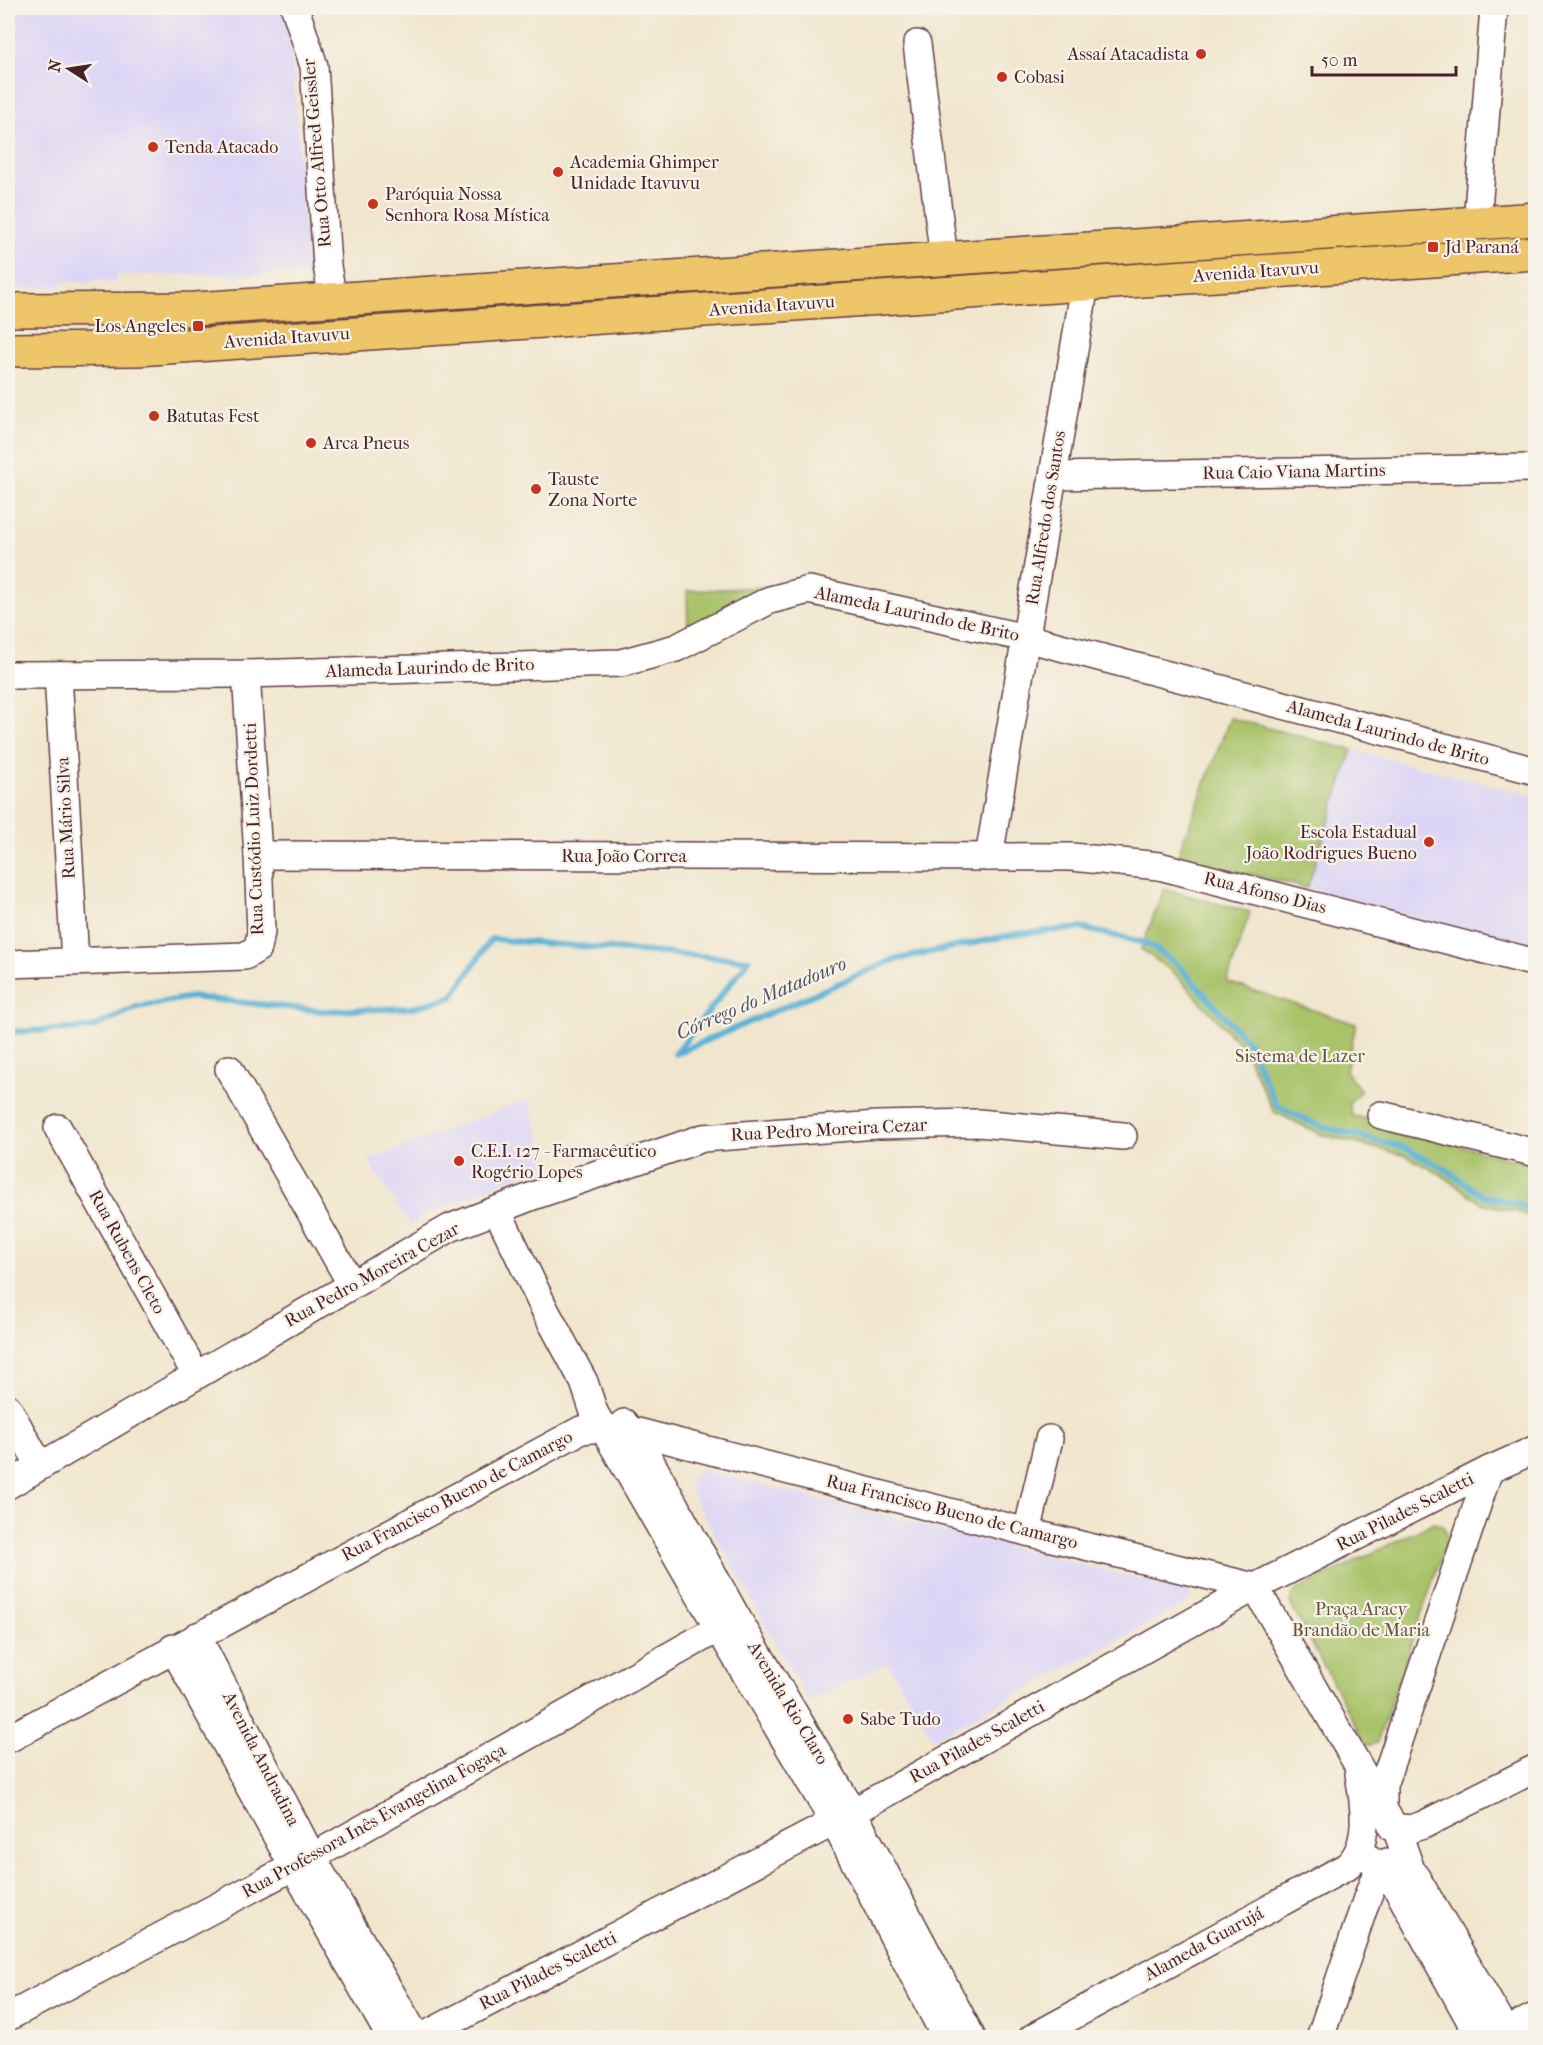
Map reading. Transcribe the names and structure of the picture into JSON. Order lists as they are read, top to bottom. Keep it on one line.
{"streets":{"main road":["Avenida Itavuvu"],"street":["Rua Otto Alfred Geissler","Rua Caio Viana Martins","Rua Alfredo dos Santos","Alameda Laurindo de Brito","Rua Mário Silva","Rua Custódio Luiz Dordetti","Rua João Correa","Rua Afonso Dias","Rua Pedro Moreira Cezar","Rua Rubens Cleto","Rua Francisco Bueno de Camargo","Rua Pilades Scaletti","Avenida Rio Claro","Avenida Andradina","Rua Professora Inês Evangelina Fogaça","Alameda Guarujá"]},"crossings":[["Rua Otto Alfred Geissler","Avenida Itavuvu"],["Avenida Itavuvu","Rua Alfredo dos Santos"],["Rua Caio Viana Martins","Rua Alfredo dos Santos"],["Rua Alfredo dos Santos","Alameda Laurindo de Brito"],["Rua Alfredo dos Santos","Rua João Correa"],["Rua Alfredo dos Santos","Rua Afonso Dias"],["Alameda Laurindo de Brito","Rua Mário Silva"],["Alameda Laurindo de Brito","Rua Custódio Luiz Dordetti"],["Rua Mário Silva","Rua Custódio Luiz Dordetti"],["Rua Custódio Luiz Dordetti","Rua João Correa"],["Rua João Correa","Rua Afonso Dias"],["Rua Pedro Moreira Cezar","Rua Rubens Cleto"],["Rua Pedro Moreira Cezar","Avenida Rio Claro"],["Rua Francisco Bueno de Camargo","Rua Pilades Scaletti"],["Rua Francisco Bueno de Camargo","Avenida Rio Claro"],["Rua Francisco Bueno de Camargo","Avenida Andradina"],["Rua Pilades Scaletti","Avenida Rio Claro"],["Rua Pilades Scaletti","Avenida Andradina"],["Avenida Rio Claro","Rua Professora Inês Evangelina Fogaça"],["Avenida Andradina","Rua Professora Inês Evangelina Fogaça"]],"water":["Córrego do Matadouro"],"parks":["Sistema de Lazer","Praça Aracy Brandão de Maria"],"places":{"other":["Assaí Atacadista","Cobasi","Tenda Atacado","Academia Ghimper Unidade Itavuvu","Paróquia Nossa Senhora Rosa Mística","Batutas Fest","Arca Pneus","Tauste Zona Norte","Escola Estadual João Rodrigues Bueno","C.E.I. 127 - Farmacêutico Rogério Lopes","Sabe Tudo"],"transit":["Jd Paraná","Los Angeles"]},"scale_bar":"50 m","north":"left"}
